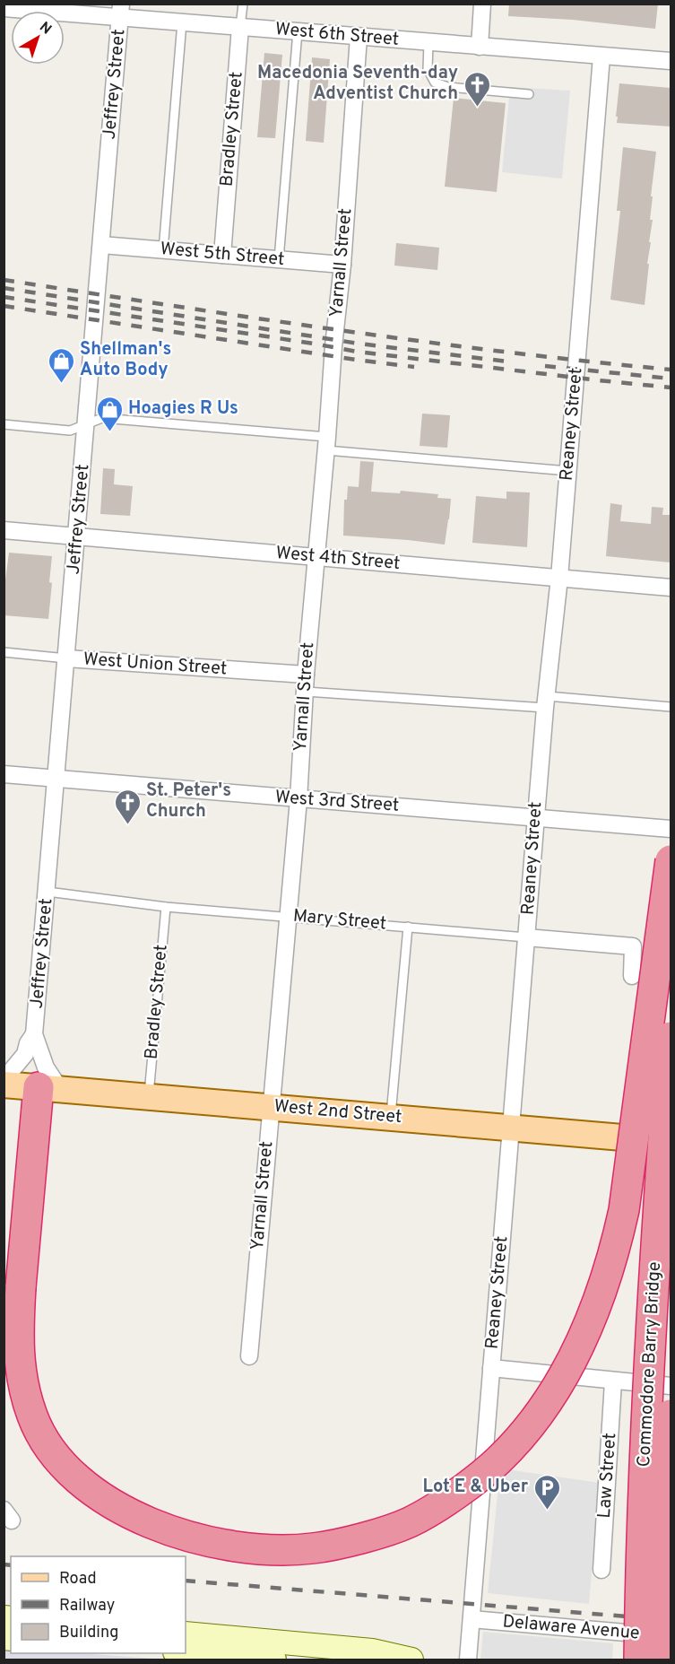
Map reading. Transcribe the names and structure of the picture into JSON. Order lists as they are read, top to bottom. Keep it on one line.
{"streets":{"highway":["Commodore Barry Bridge"],"main road":["West 2nd Street"],"street":["West 6th Street","Jeffrey Street","Bradley Street","West 5th Street","Yarnall Street","Reaney Street","West 4th Street","West Union Street","West 3rd Street","Mary Street","Law Street","Delaware Avenue"]},"crossings":[["West 6th Street","Jeffrey Street"],["West 6th Street","Bradley Street"],["West 6th Street","Yarnall Street"],["West 6th Street","Reaney Street"],["Jeffrey Street","West 5th Street"],["Jeffrey Street","West 4th Street"],["Jeffrey Street","West Union Street"],["Jeffrey Street","West 3rd Street"],["Jeffrey Street","Mary Street"],["Bradley Street","West 5th Street"],["Bradley Street","Mary Street"],["Bradley Street","West 2nd Street"],["West 5th Street","Yarnall Street"],["Yarnall Street","West 4th Street"],["Yarnall Street","West Union Street"],["Yarnall Street","West 3rd Street"],["Yarnall Street","Mary Street"],["Yarnall Street","West 2nd Street"],["Reaney Street","West 4th Street"],["Reaney Street","West 3rd Street"],["Reaney Street","Mary Street"],["Reaney Street","West 2nd Street"],["Reaney Street","Delaware Avenue"]],"places":{"church":["Macedonia Seventh-day Adventist Church","St. Peter's Church"],"shop":["Shellman's Auto Body","Hoagies R Us"],"parking":["Lot E & Uber"]},"legend":["Road","Railway","Building"],"north":"top right"}
